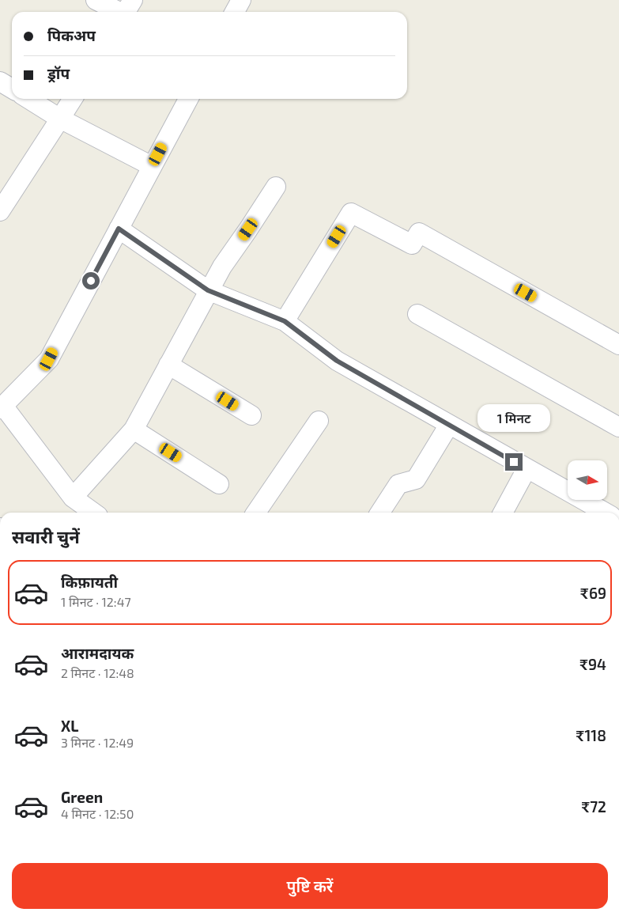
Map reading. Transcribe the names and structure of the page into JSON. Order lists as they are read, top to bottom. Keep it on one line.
{"north":"right","page":{"banner":["पिकअप","ड्रॉप"],"bubble":"1 मिनट","heading":"सवारी चुनें","list":[{"name":"किफ़ायती","note":"1 मिनट · 12:47","value":"₹69"},{"name":"आरामदायक","note":"2 मिनट · 12:48","value":"₹94"},{"name":"XL","note":"3 मिनट · 12:49","value":"₹118"},{"name":"Green","note":"4 मिनट · 12:50","value":"₹72"}],"buttons":"पुष्टि करें"}}
